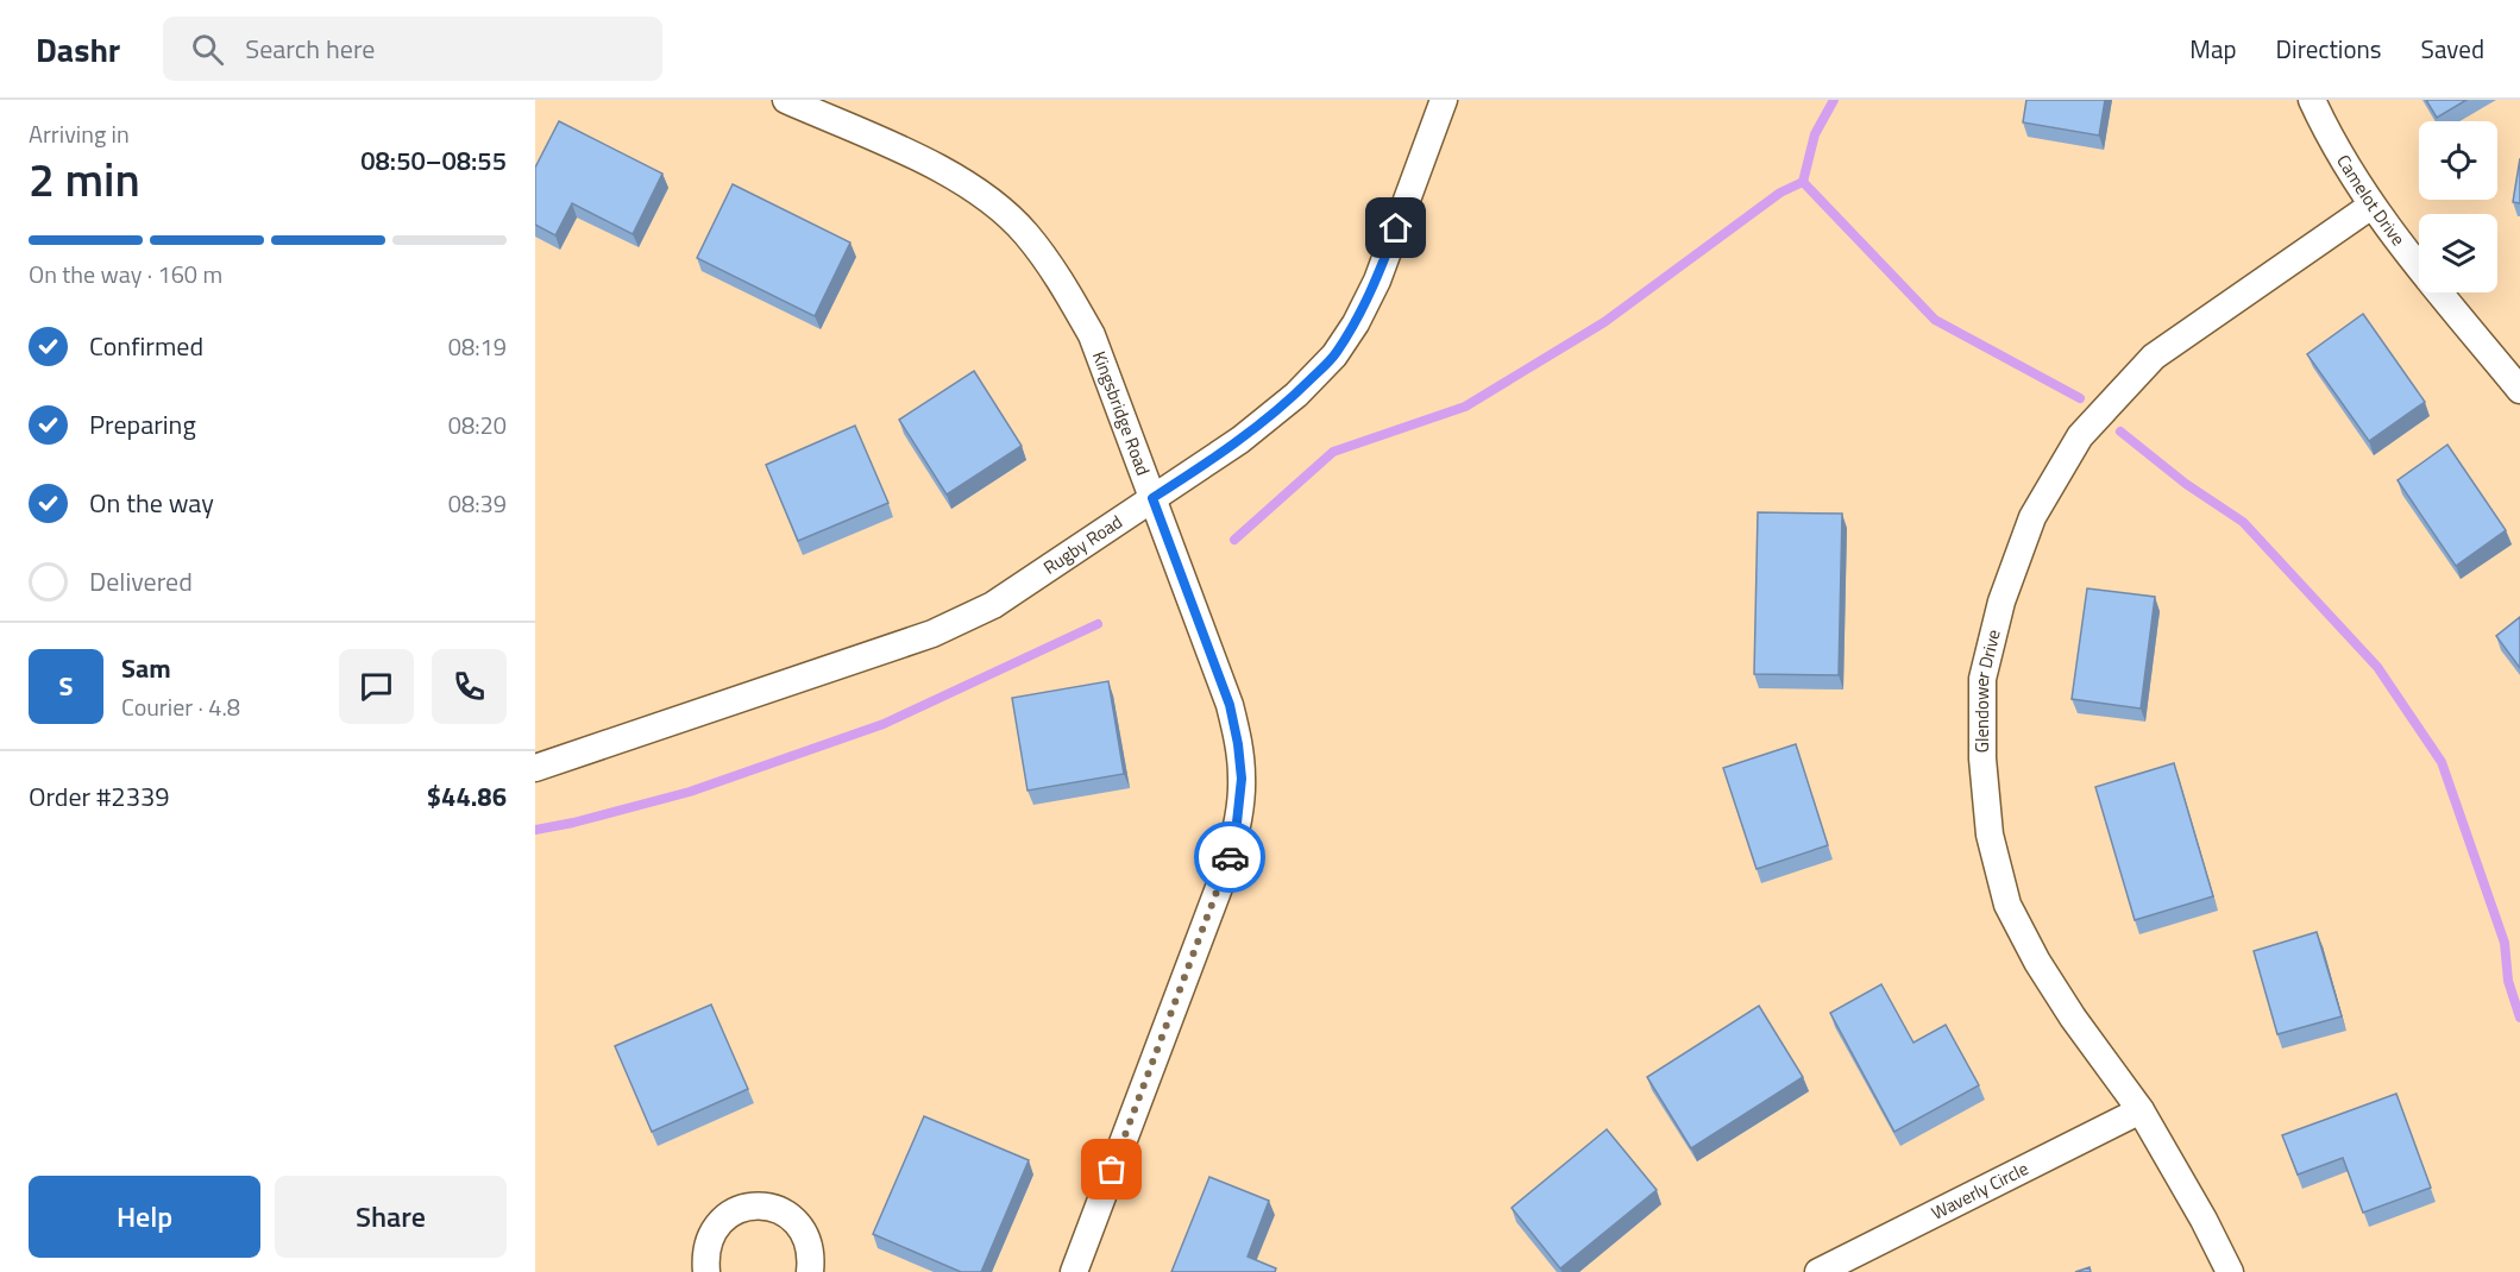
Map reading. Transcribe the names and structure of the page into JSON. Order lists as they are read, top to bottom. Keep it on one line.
{"streets":{"street":["Camelot Drive","Kingsbridge Road","Rugby Road","Glendower Drive","Waverly Circle"]},"crossings":[["Camelot Drive","Glendower Drive"],["Kingsbridge Road","Rugby Road"],["Glendower Drive","Waverly Circle"]],"page":{"header":"Dashr","search":"Search here","nav":["Map","Directions","Saved"],"heading":["2 min","Arriving in","08:50–08:55"],"panel":["Sam","Courier · 4.8","Order #2339","$44.86"],"bar":"On the way · 160 m","list":[["Confirmed","08:19"],["Preparing","08:20"],["On the way","08:39"],"Delivered"],"round":"S","buttons":["Help","Share"]}}
